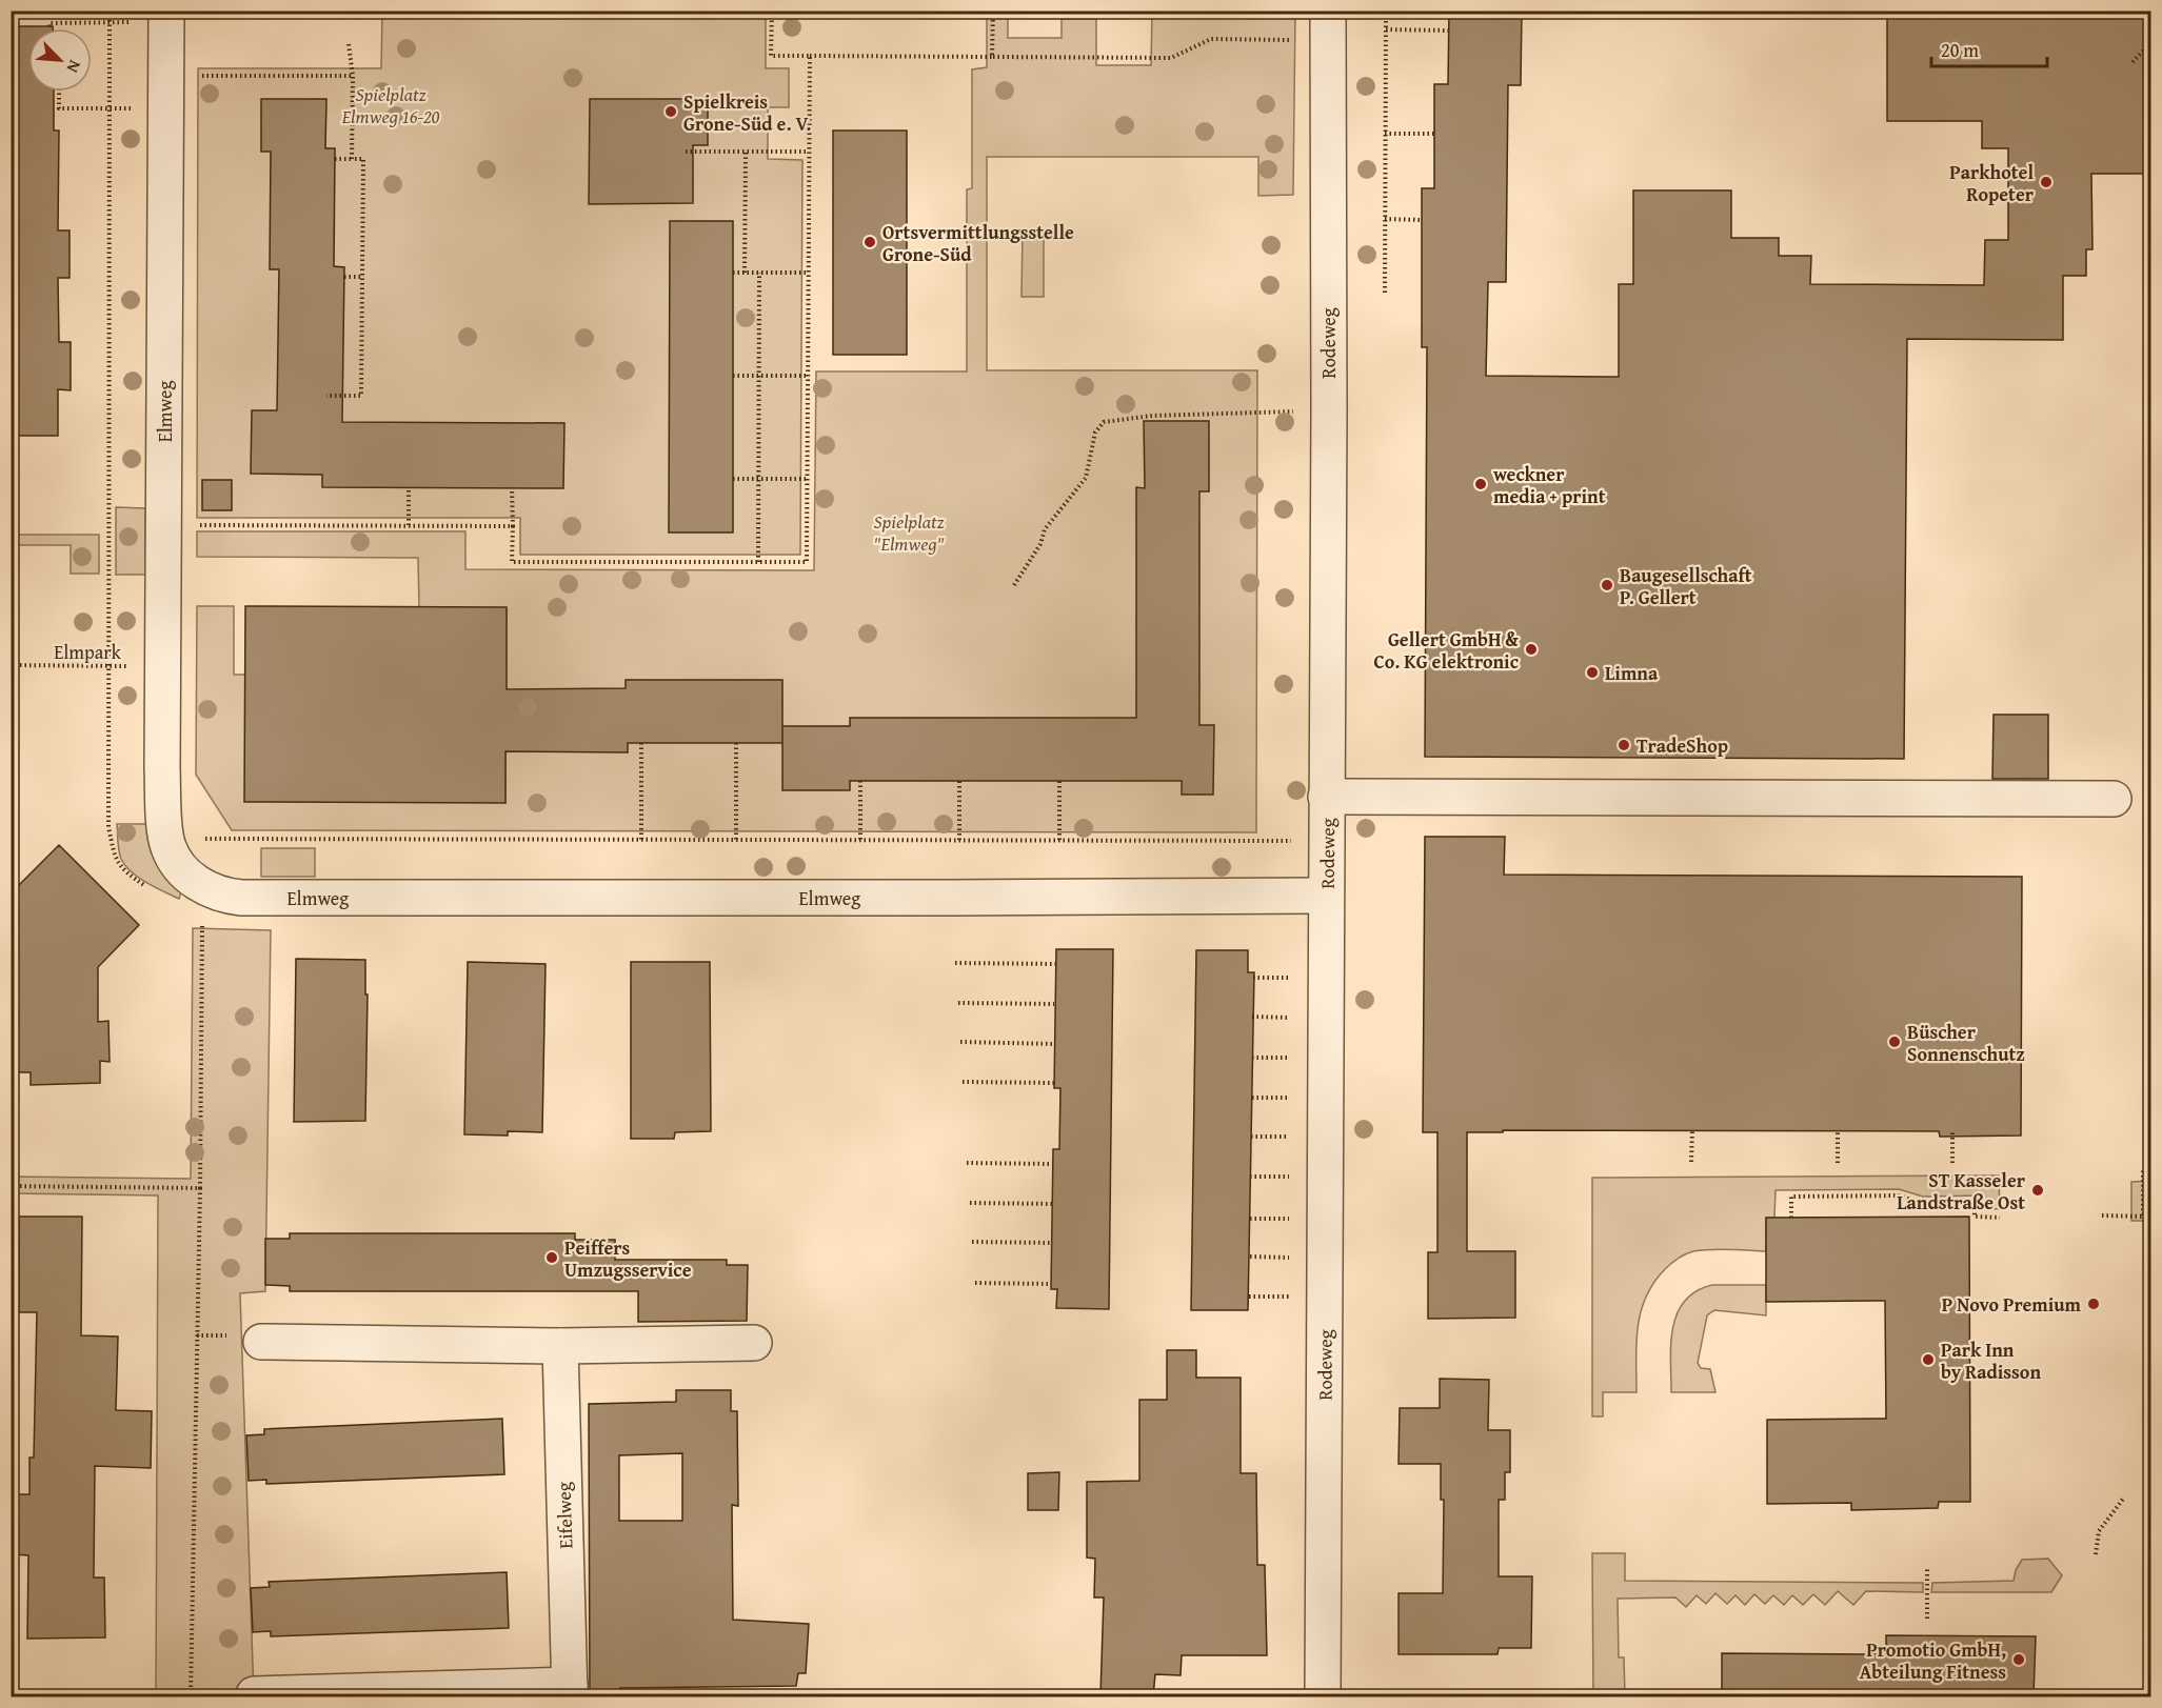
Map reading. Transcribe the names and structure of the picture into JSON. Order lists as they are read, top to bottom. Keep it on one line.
{"streets":{"street":["Rodeweg","Elmweg","Eifelweg"],"path":["Elmpark"]},"crossings":[["Rodeweg","Elmweg"],["Elmweg","Elmpark"]],"parks":["Spielplatz Elmweg 16-20","Spielplatz \"Elmweg\""],"places":["Spielkreis Grone-Süd e. V.","Parkhotel Ropeter","Ortsvermittlungsstelle Grone-Süd","weckner media + print","Baugesellschaft P. Gellert","Gellert GmbH & Co. KG elektronic","Limna","TradeShop","Büscher Sonnenschutz","ST Kasseler Landstraße Ost","Peiffers Umzugsservice","P Novo Premium","Park Inn by Radisson","Promotio GmbH, Abteilung Fitness"],"scale_bar":"20 m","north":"bottom right"}
